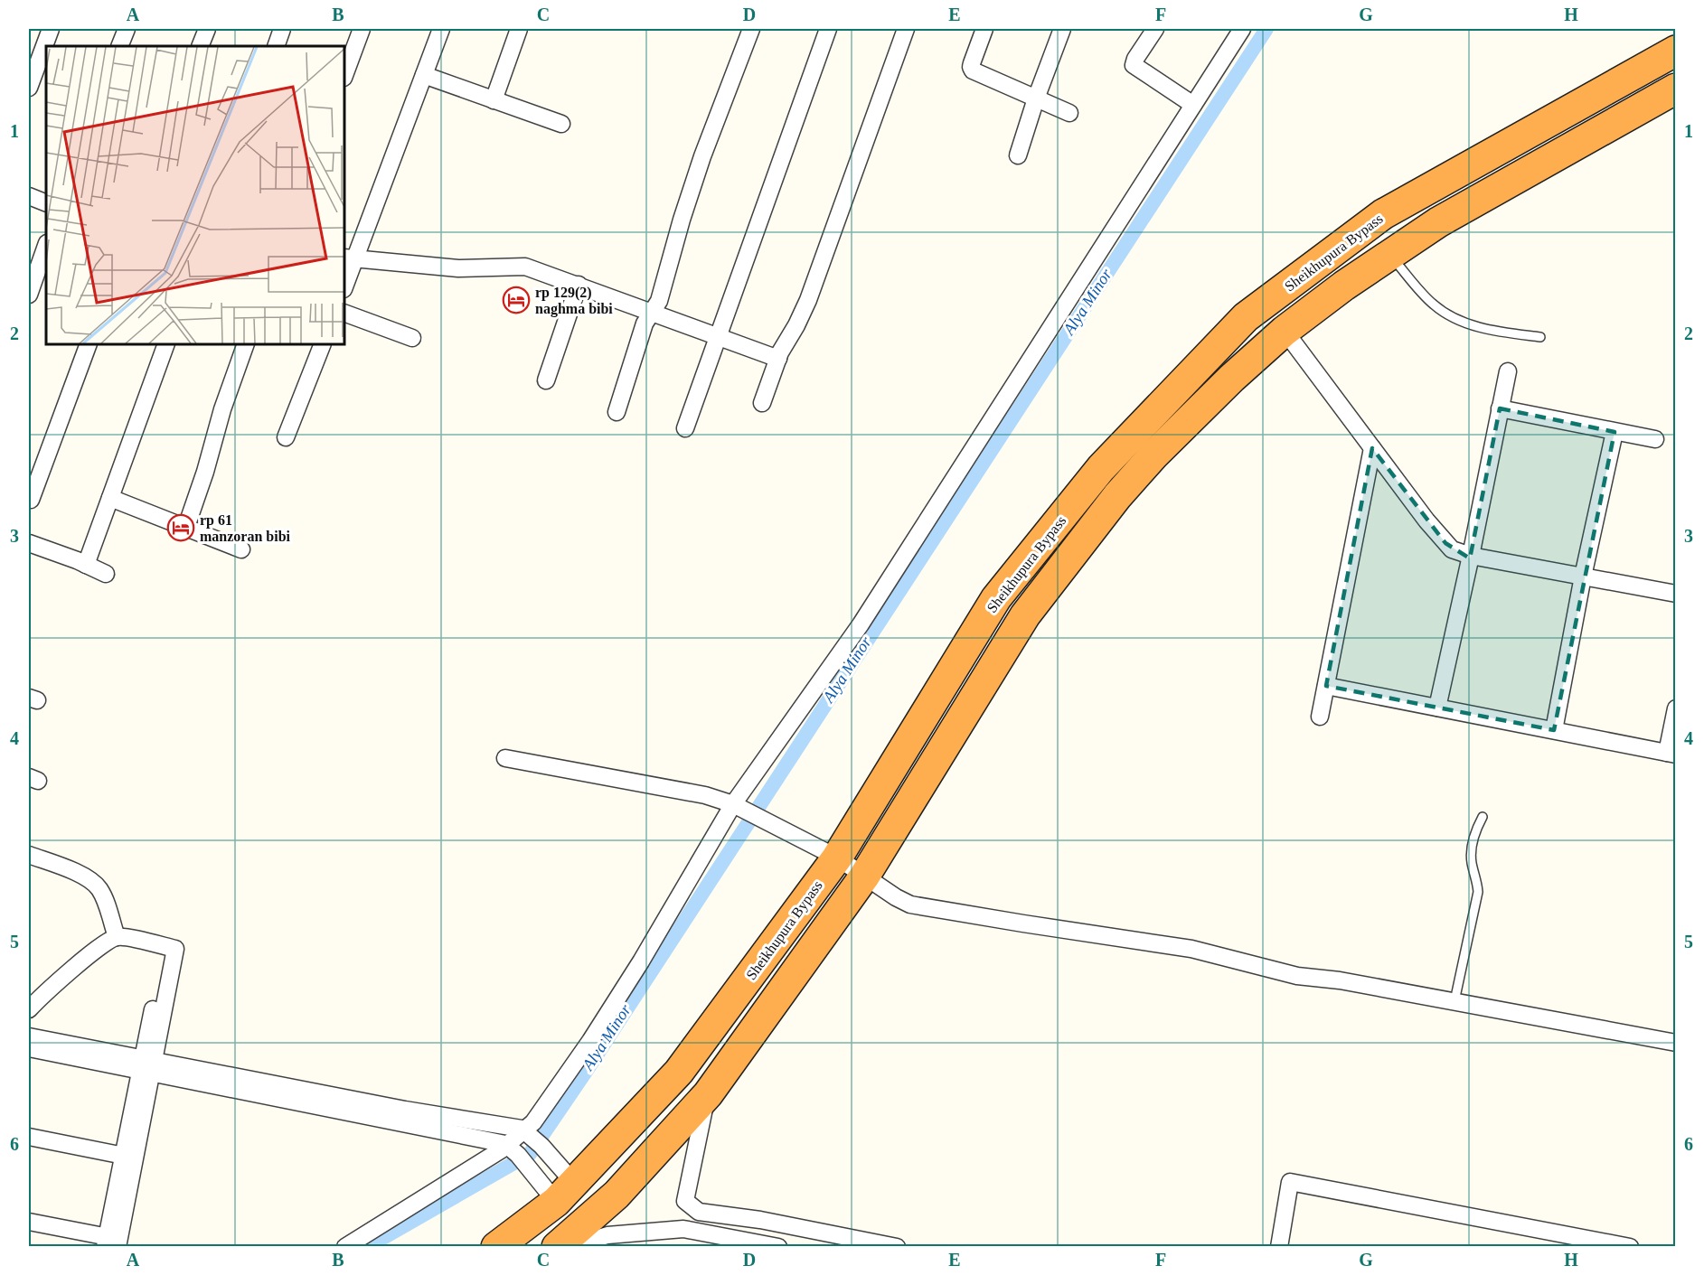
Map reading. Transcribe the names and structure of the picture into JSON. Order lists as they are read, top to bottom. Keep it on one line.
{"streets":{"highway":["Sheikhupura Bypass"]},"water":["Alya Minor"],"places":{"hotel":["rp 129(2) naghma bibi","rp 61 manzoran bibi"]},"grid":{"columns":["A","B","C","D","E","F","G","H"],"rows":["1","2","3","4","5","6"]}}
